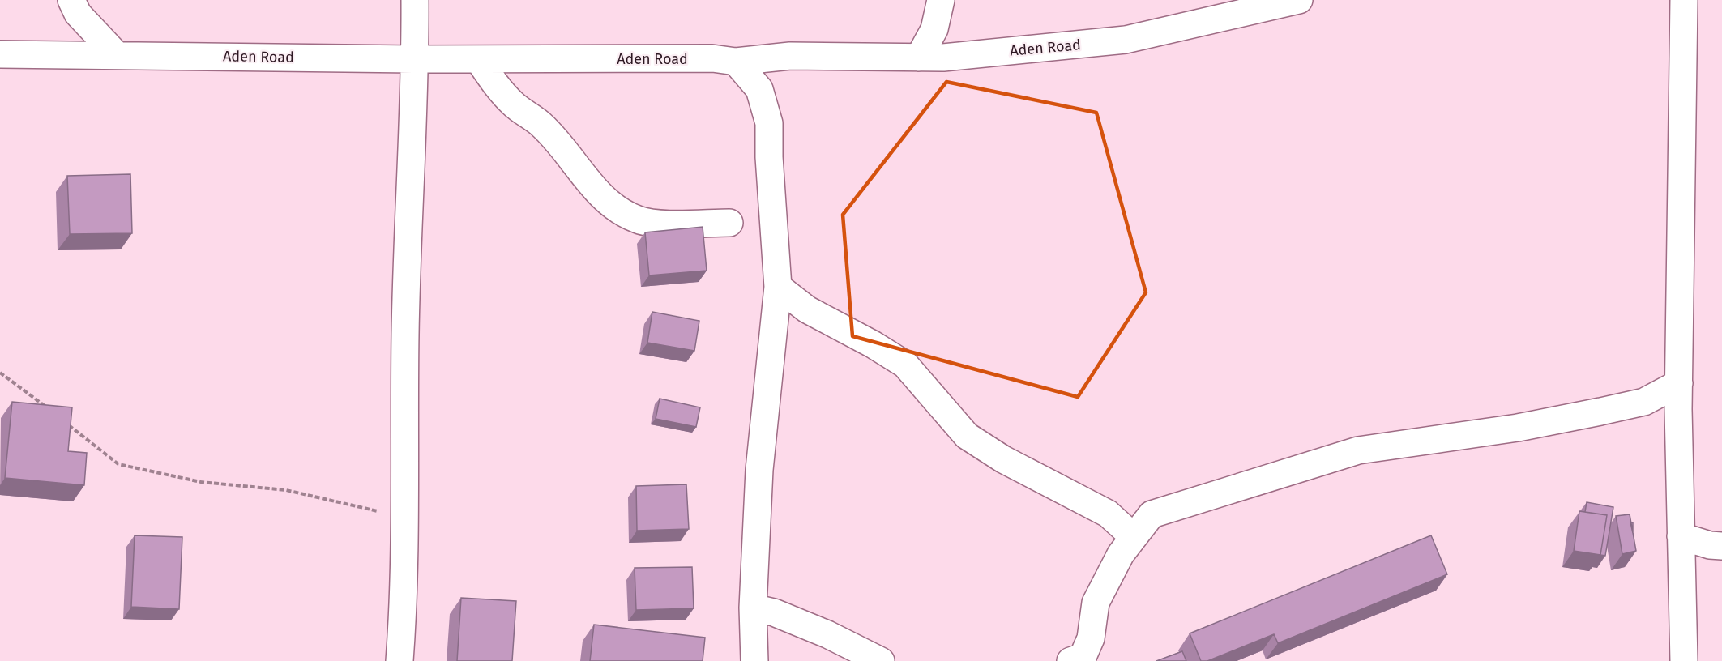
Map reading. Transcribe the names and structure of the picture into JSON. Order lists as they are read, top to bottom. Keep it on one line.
{"streets":{"street":["Aden Road"]}}
